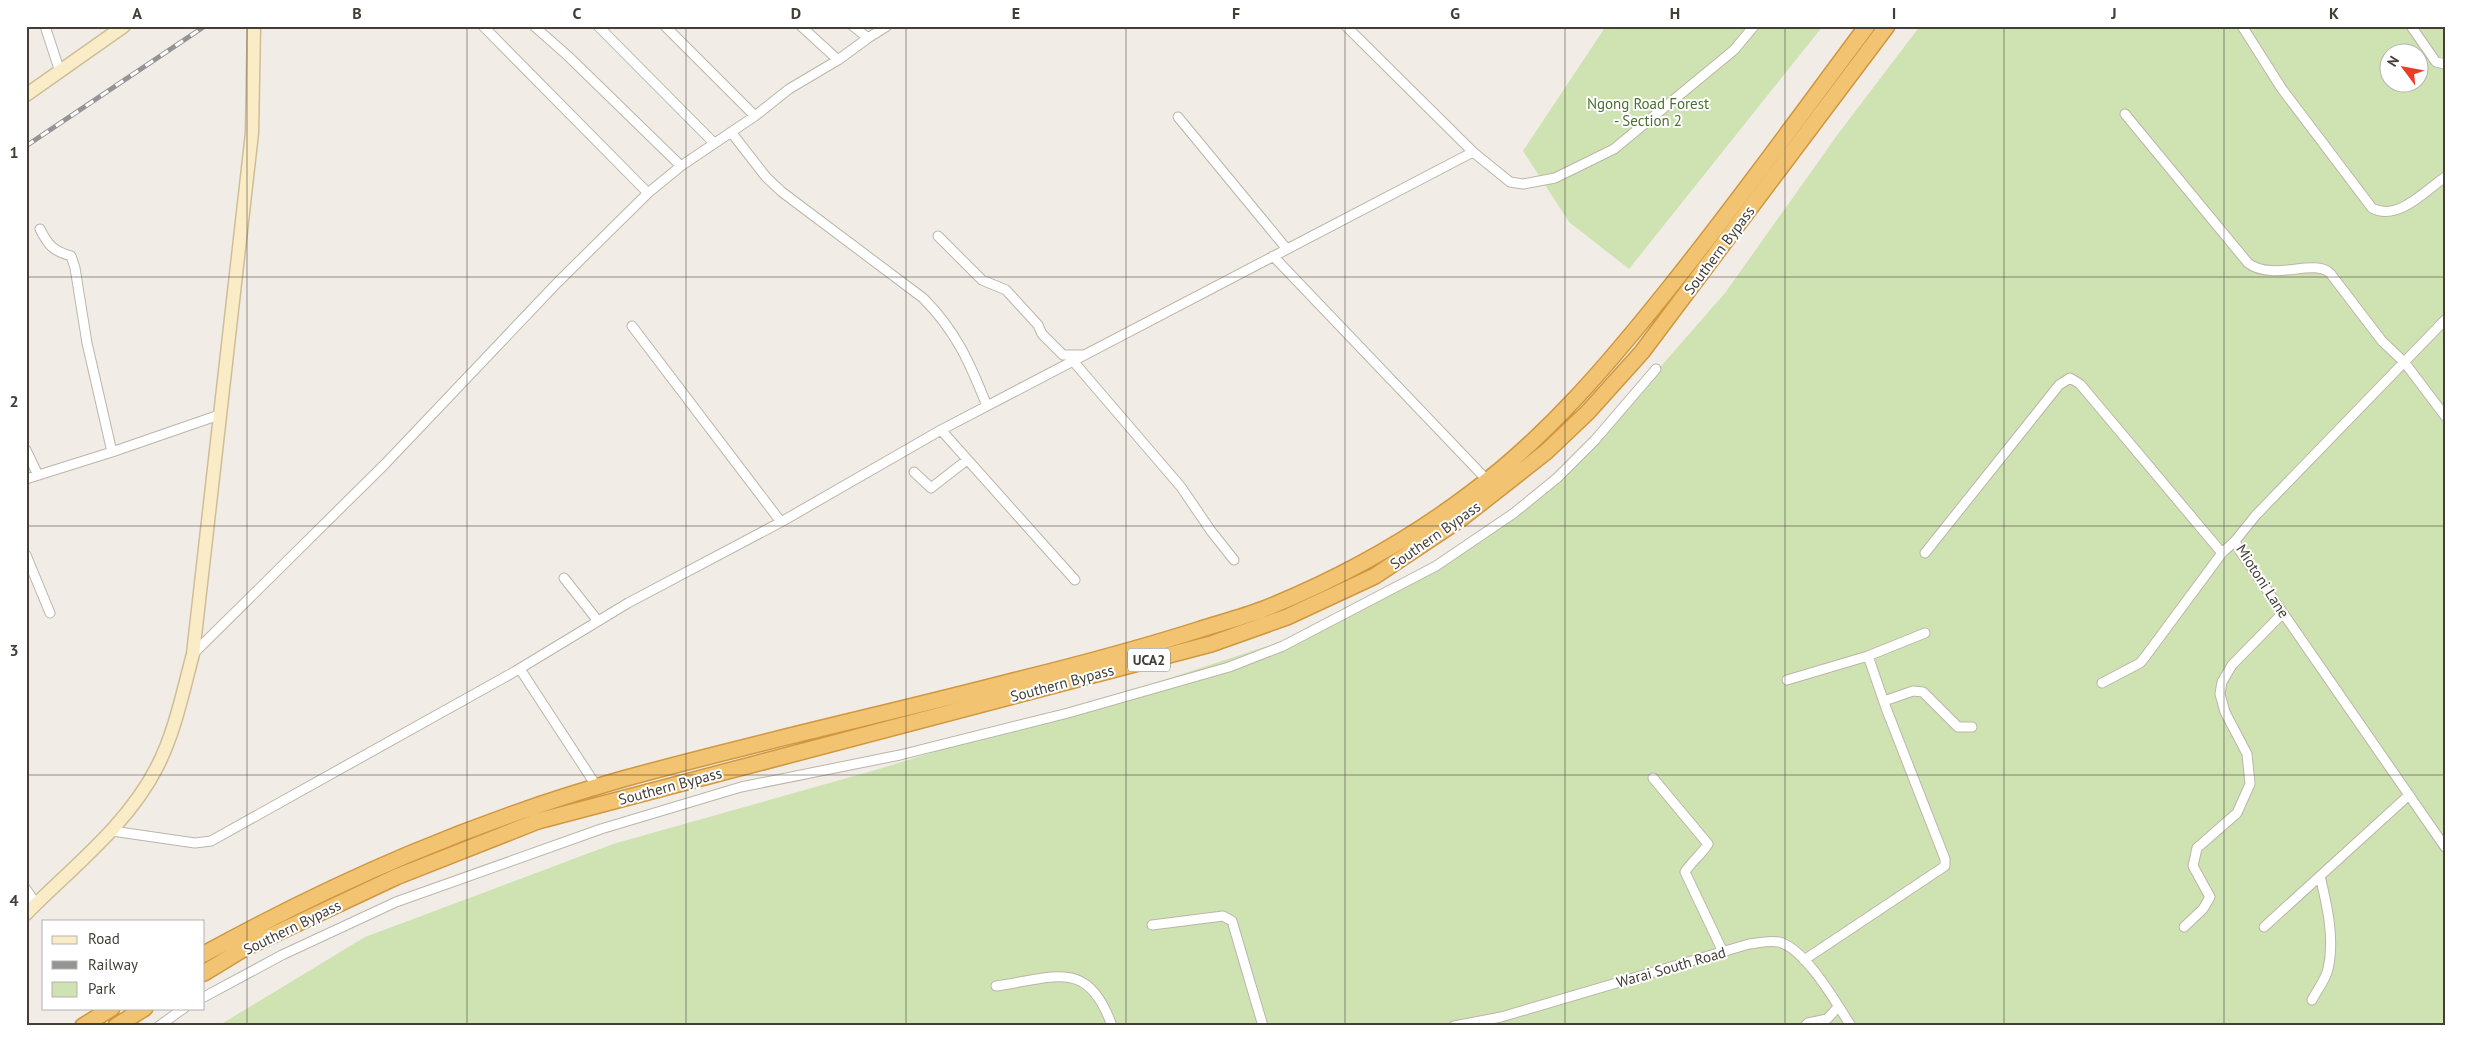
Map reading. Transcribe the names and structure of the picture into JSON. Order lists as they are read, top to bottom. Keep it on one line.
{"streets":{"highway":["Southern Bypass","UCA2"],"street":["Miotoni Lane","Warai South Road"]},"parks":["Ngong Road Forest - Section 2"],"legend":["Road","Railway","Park"],"north":"top left","grid":{"columns":["A","B","C","D","E","F","G","H","I","J","K"],"rows":["1","2","3","4"]}}
